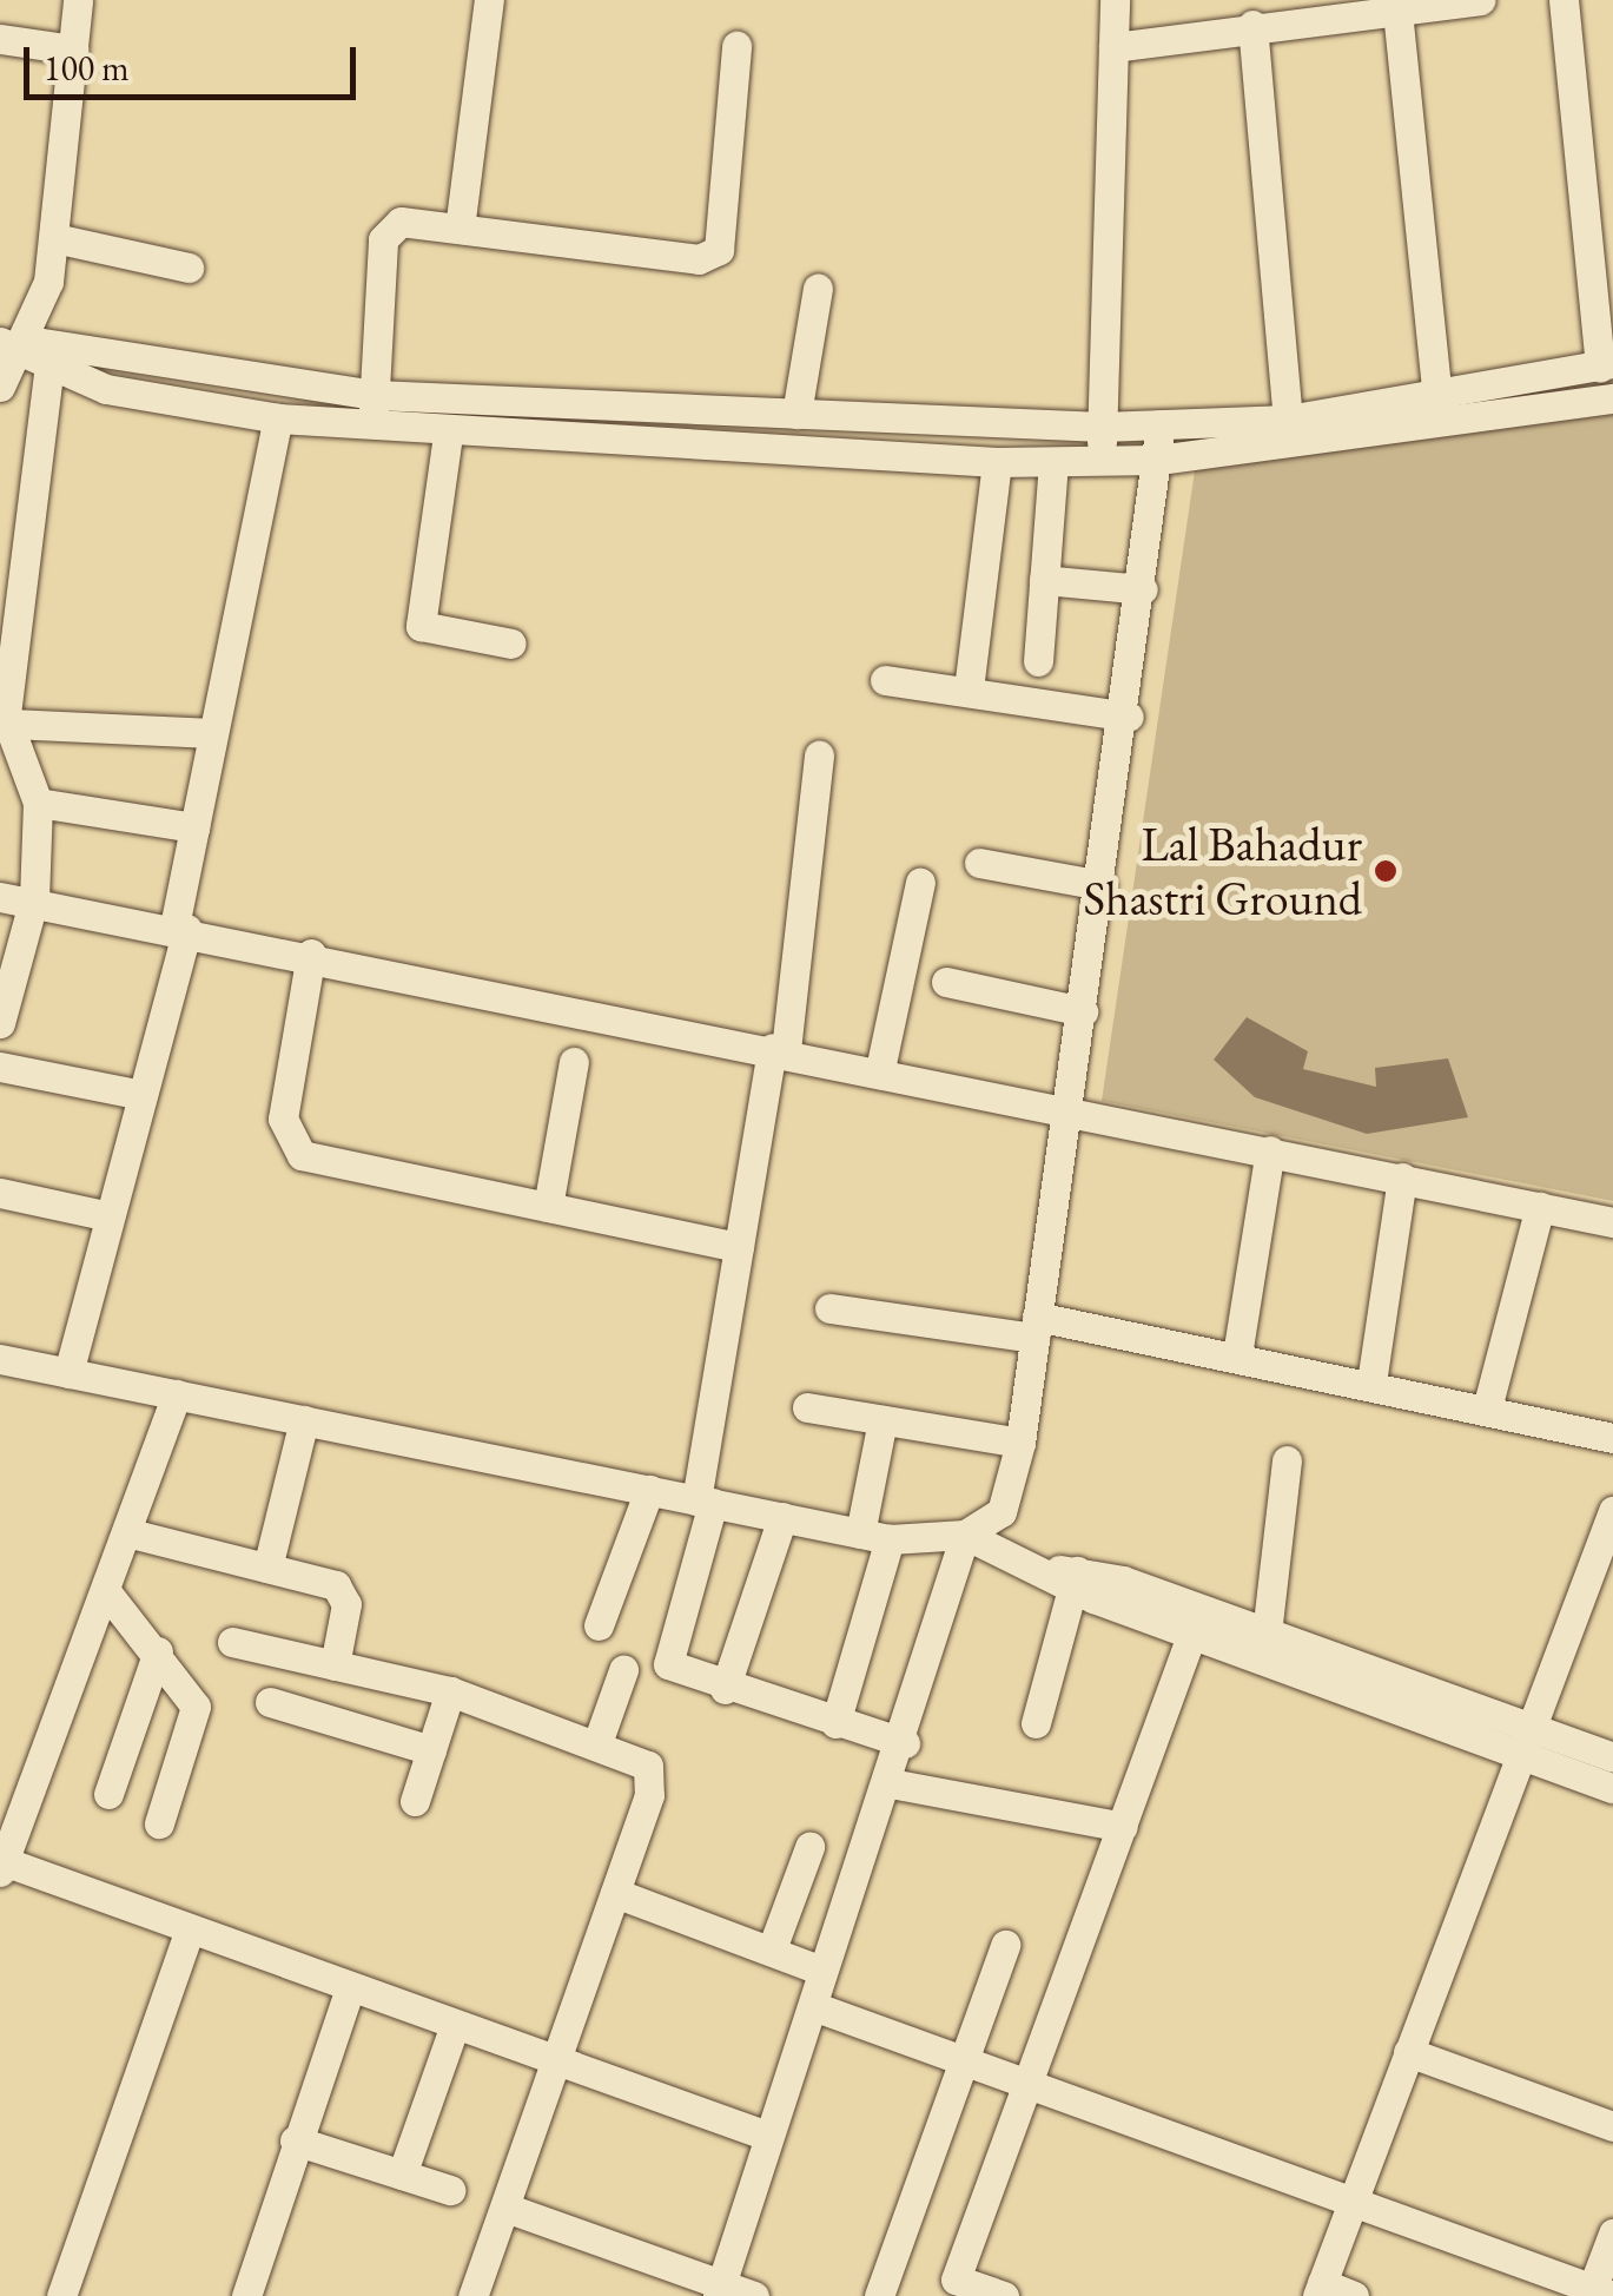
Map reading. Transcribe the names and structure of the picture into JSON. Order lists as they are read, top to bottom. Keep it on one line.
{"places":["Lal Bahadur Shastri Ground"],"scale_bar":"100 m"}
